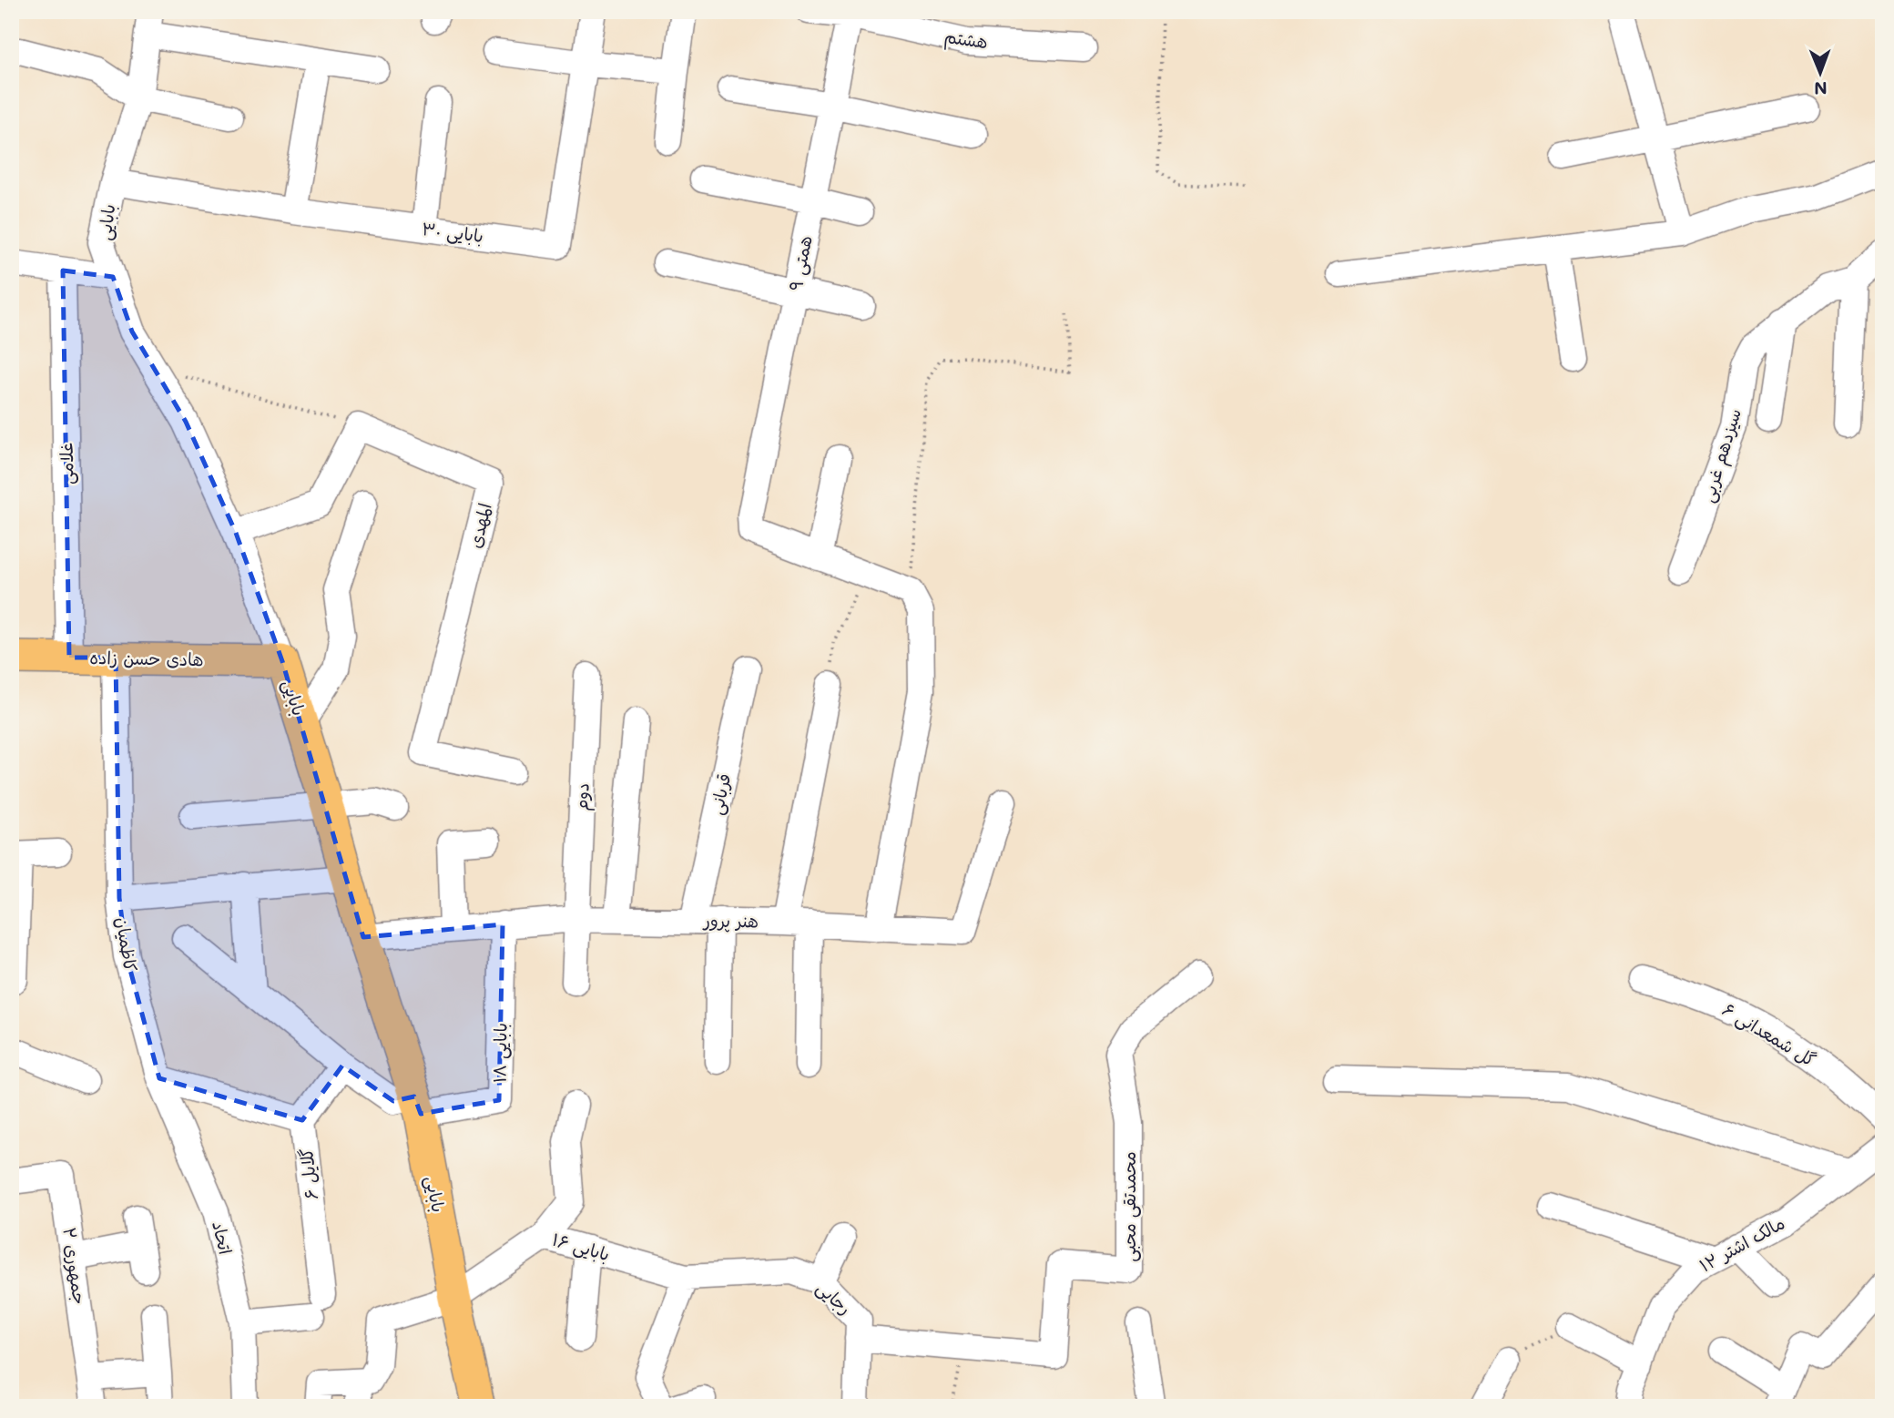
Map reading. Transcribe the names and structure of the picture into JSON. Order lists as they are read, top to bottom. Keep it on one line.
{"streets":{"main road":["بابایی","هادی حسن زاده"],"street":["هشتم","بابایی ۳۰","همتی ۹","سیزدهم غربی","غلامی","المهدی","قربانی","دوم","هنر پرور","کاظمیان","گل شمعدانی ۶","بابایی ۱۸","گلایل ۶","محمدتقی محبی","اتحاد","مالک اشتر ۱۲","بابایی ۱۶","جمهوری ۲","رجایی"]},"crossings":[["هشتم","همتی ۹"],["بابایی","بابایی ۳۰"],["بابایی","هادی حسن زاده"],["بابایی","هنر پرور"],["بابایی","بابایی ۱۸"],["بابایی","بابایی ۱۶"],["غلامی","هادی حسن زاده"],["هادی حسن زاده","کاظمیان"],["قربانی","هنر پرور"],["دوم","هنر پرور"],["هنر پرور","بابایی ۱۸"],["کاظمیان","اتحاد"],["گلایل ۶","اتحاد"],["محمدتقی محبی","رجایی"],["بابایی ۱۶","رجایی"]],"north":"bottom"}
